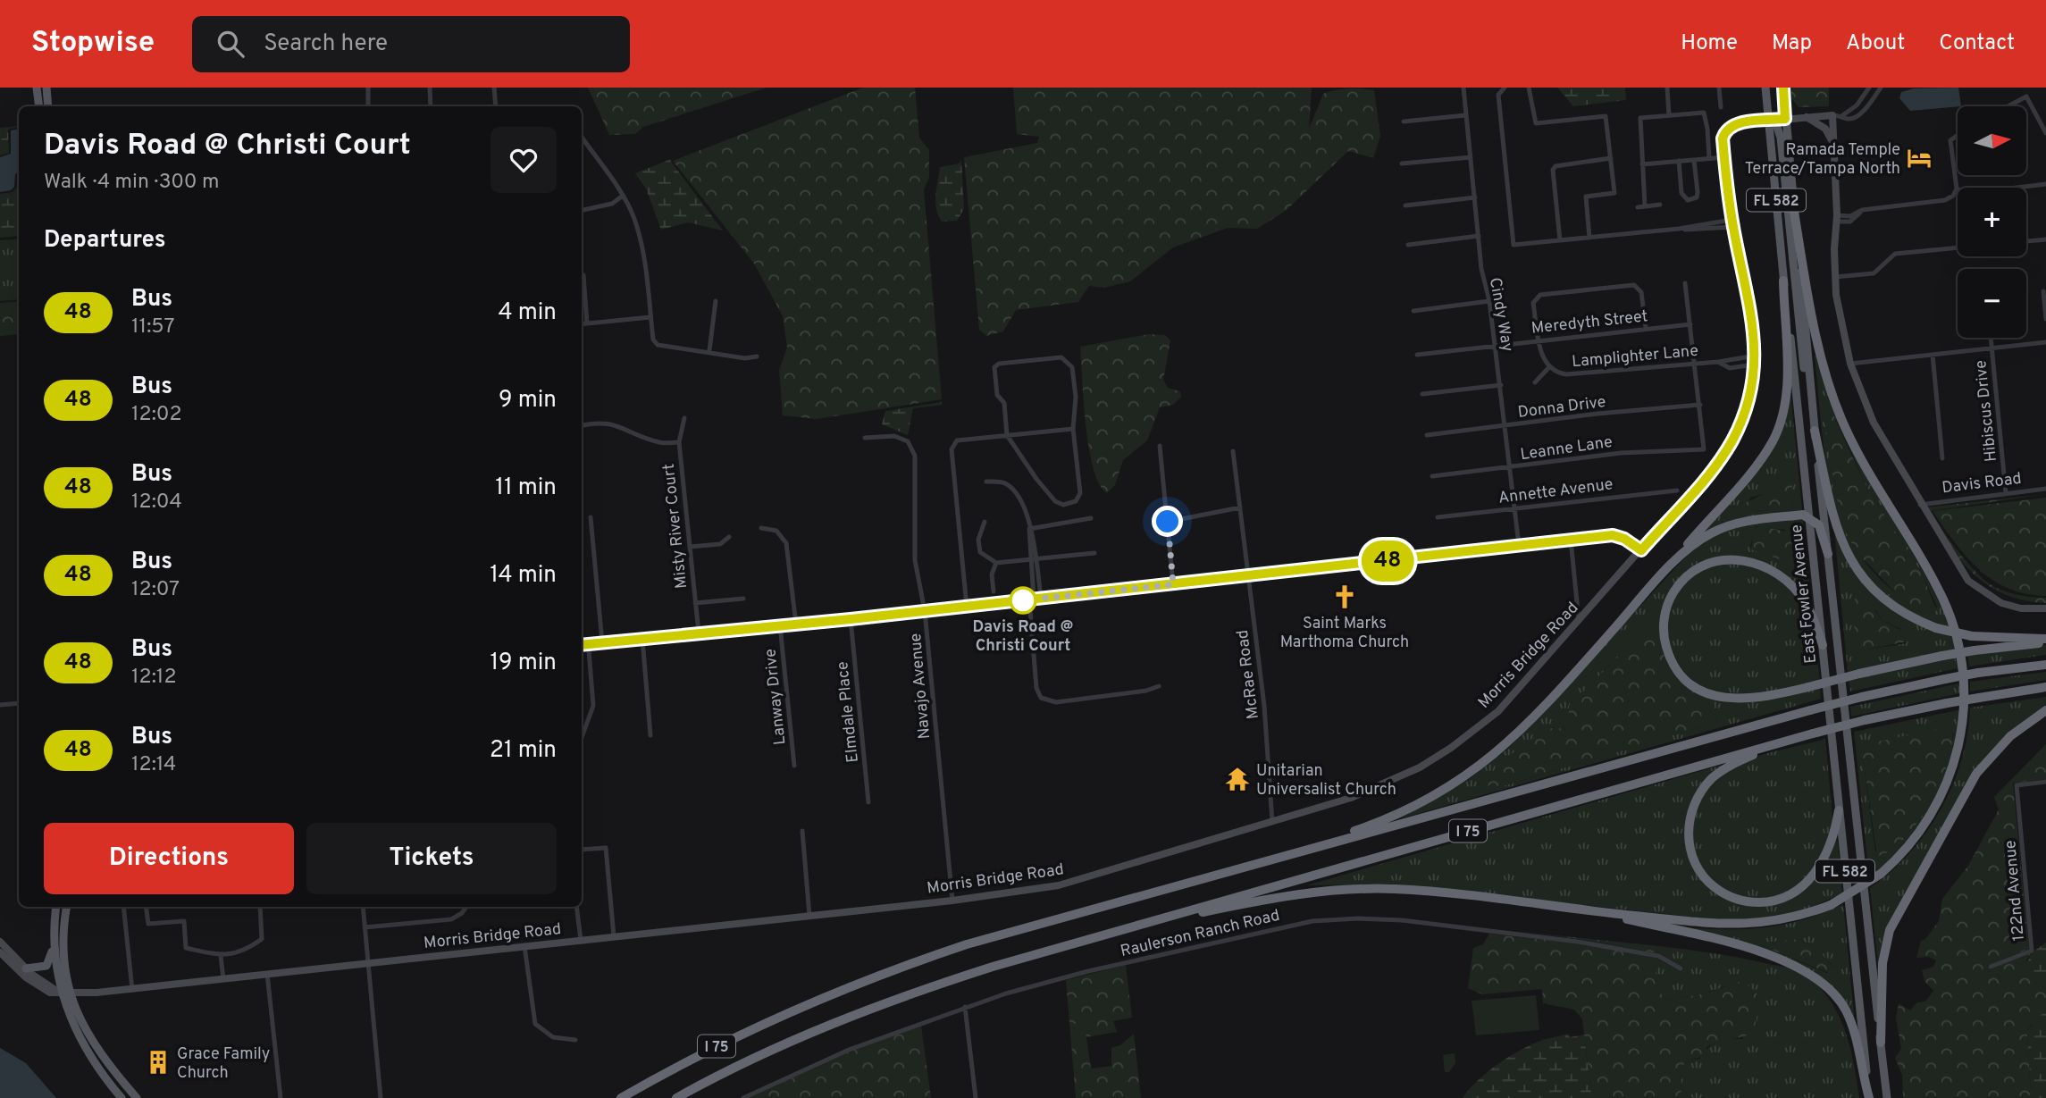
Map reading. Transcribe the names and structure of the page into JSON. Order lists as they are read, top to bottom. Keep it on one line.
{"streets":{"highway":["I 75"],"main road":["FL 582","East Fowler Avenue"],"street":["Cindy Way","Meredyth Street","Lamplighter Lane","Donna Drive","Hibiscus Drive","Leanne Lane","Davis Road","Annette Avenue","Misty River Court","Morris Bridge Road","McRae Road","Navajo Avenue","Lanway Drive","Elmdale Place","122nd Avenue","Raulerson Ranch Road"]},"crossings":[["Cindy Way","Meredyth Street"],["Cindy Way","Donna Drive"],["Cindy Way","Leanne Lane"],["Cindy Way","Annette Avenue"],["Lamplighter Lane","Morris Bridge Road"],["Donna Drive","Leanne Lane"],["Hibiscus Drive","Davis Road"],["East Fowler Avenue","Morris Bridge Road"],["Morris Bridge Road","McRae Road"],["Morris Bridge Road","Navajo Avenue"]],"places":{"hotel":["Ramada Temple Terrace/Tampa North"],"church":["Saint Marks Marthoma Church"],"other":["Davis Road @ Christi Court"],"temple":["Unitarian Universalist Church"],"building":["Grace Family Church"]},"lines":["bus line 48"],"north":"right","page":{"header":"Stopwise","search":"Search here","nav":["Home","Map","About","Contact"],"on_map":"48","map_buttons":["+","−"],"heading":[["Davis Road @ Christi Court","Walk · 4 min · 300 m"],"Departures"],"list":[{"mark":"48","name":"Bus","note":"11:57","value":"4 min"},{"mark":"48","name":"Bus","note":"12:02","value":"9 min"},{"mark":"48","name":"Bus","note":"12:04","value":"11 min"},{"mark":"48","name":"Bus","note":"12:07","value":"14 min"},{"mark":"48","name":"Bus","note":"12:12","value":"19 min"},{"mark":"48","name":"Bus","note":"12:14","value":"21 min"}],"buttons":["Directions","Tickets"]}}
